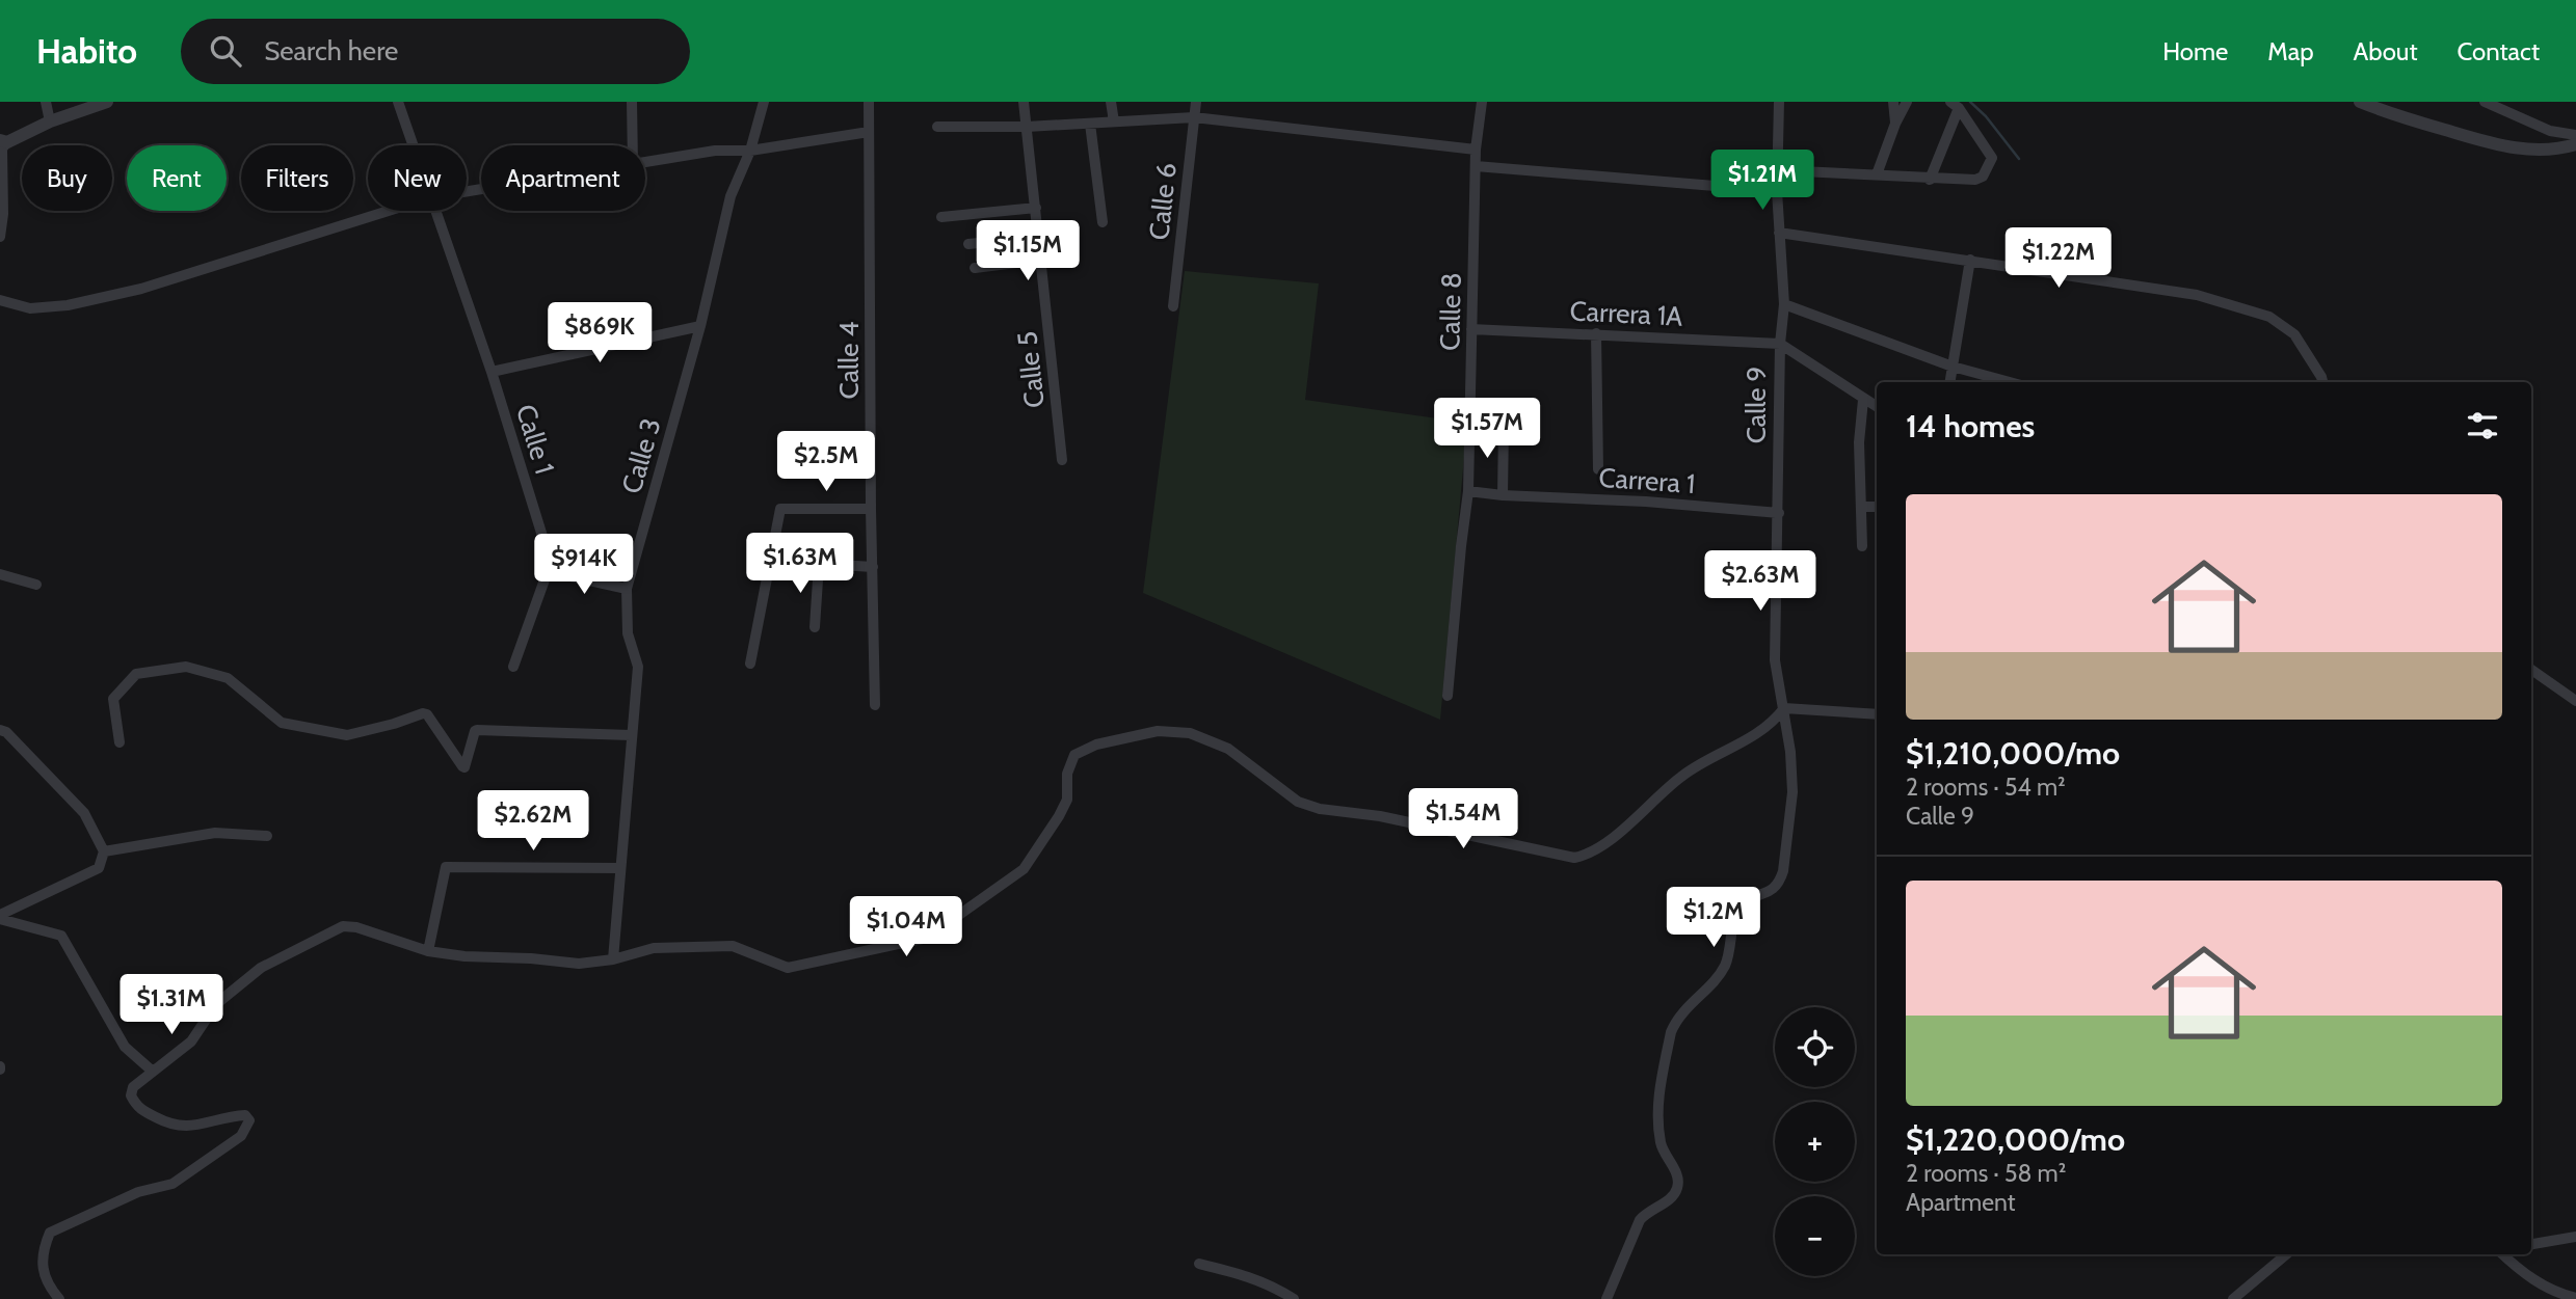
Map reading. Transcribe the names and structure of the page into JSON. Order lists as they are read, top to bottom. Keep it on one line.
{"streets":{"street":["Calle 6","Calle 8","Carrera 1A","Calle 4","Calle 5","Calle 9","Calle 1","Calle 3","Carrera 1"]},"crossings":[["Calle 8","Carrera 1A"],["Calle 8","Carrera 1"],["Carrera 1A","Calle 9"],["Calle 9","Carrera 1"]],"page":{"header":"Habito","search":"Search here","nav":["Home","Map","About","Contact"],"chip":["Buy","Rent","Filters","New","Apartment"],"price":["$1.21M","$1.15M","$1.22M","$869K","$1.57M","$2.5M","$1.63M","$914K","$2.63M","$1.54M","$2.62M","$1.2M","$1.04M","$1.31M"],"heading":"14 homes","list":[{"name":"$1,210,000/mo","note":"2 rooms · 54 m² · Calle 9"},{"name":"$1,220,000/mo","note":"2 rooms · 58 m² · Apartment"}],"map_buttons":["+","−"]}}
